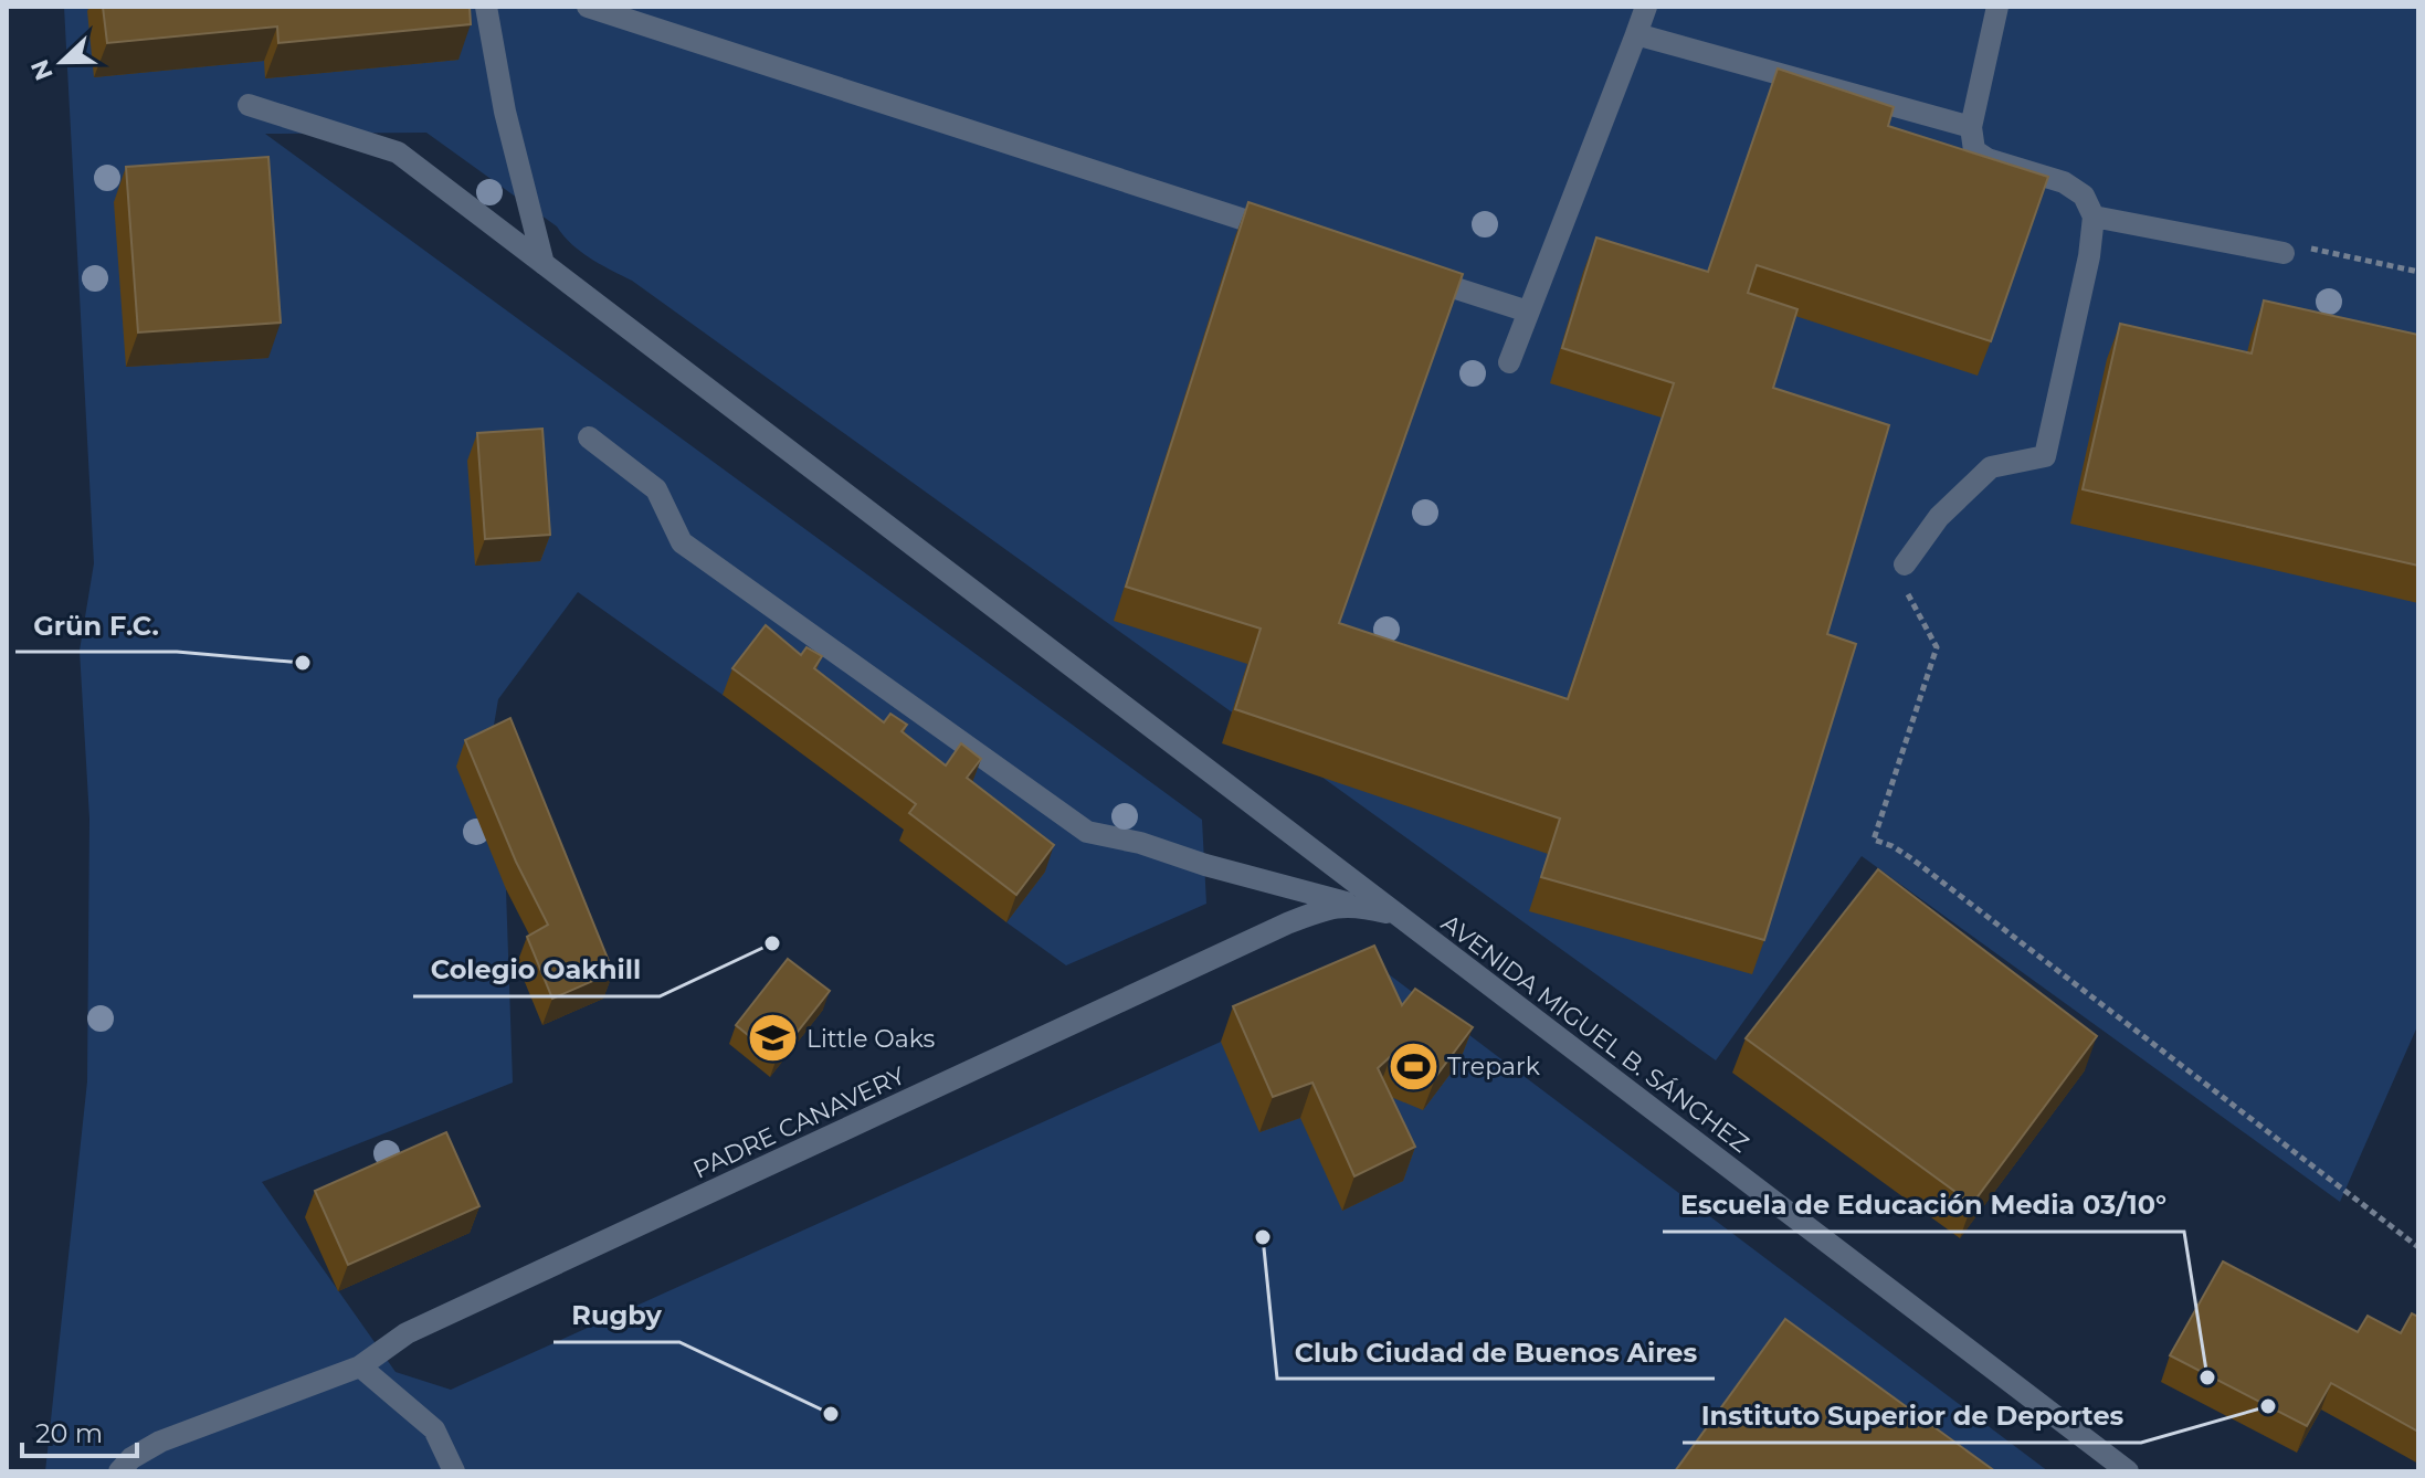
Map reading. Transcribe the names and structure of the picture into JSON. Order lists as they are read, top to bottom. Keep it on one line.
{"streets":{"street":["AVENIDA MIGUEL B. SÁNCHEZ","PADRE CANAVERY"]},"crossings":[["AVENIDA MIGUEL B. SÁNCHEZ","PADRE CANAVERY"]],"places":{"other":["Grün F.C.","Colegio Oakhill","Club Ciudad de Buenos Aires","Escuela de Educación Media 03/10°","Instituto Superior de Deportes","Rugby"],"school or university":["Little Oaks"],"sports":["Trepark"]},"scale_bar":"20 m","north":"left"}
